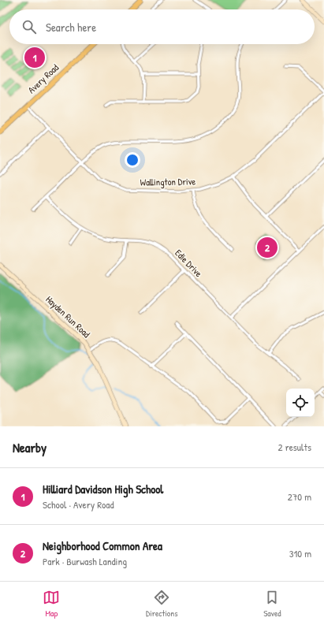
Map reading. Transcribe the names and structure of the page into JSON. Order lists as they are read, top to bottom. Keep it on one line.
{"streets":{"main road":["Avery Road","Hayden Run Road"],"street":["Wallington Drive","Edie Drive"]},"crossings":[["Avery Road","Wallington Drive"]],"page":{"search":"Search here","pins":["1","2"],"heading":["Nearby","2 results"],"list":[{"mark":"1","name":"Hilliard Davidson High School","note":"School · Avery Road","value":"270 m"},{"mark":"2","name":"Neighborhood Common Area","note":"Park · Burwash Landing","value":"310 m"}],"nav":["Map","Directions","Saved"]}}
